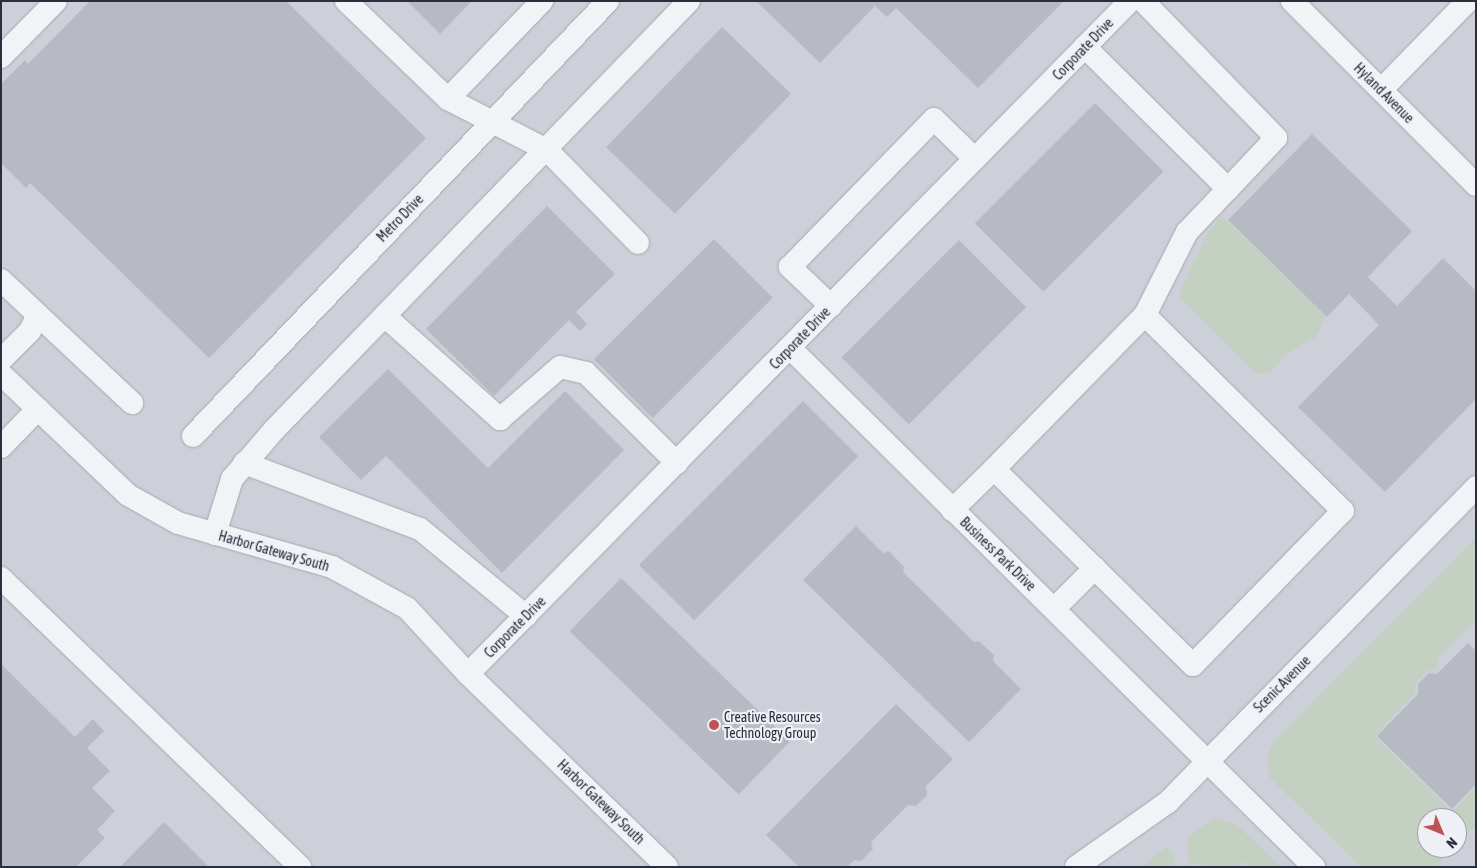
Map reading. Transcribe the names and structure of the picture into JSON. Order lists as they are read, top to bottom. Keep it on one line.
{"streets":{"street":["Corporate Drive","Hyland Avenue","Metro Drive","Harbor Gateway South","Business Park Drive","Scenic Avenue"]},"crossings":[["Corporate Drive","Harbor Gateway South"],["Corporate Drive","Business Park Drive"],["Business Park Drive","Scenic Avenue"]],"places":["Creative Resources Technology Group"],"north":"bottom right"}
